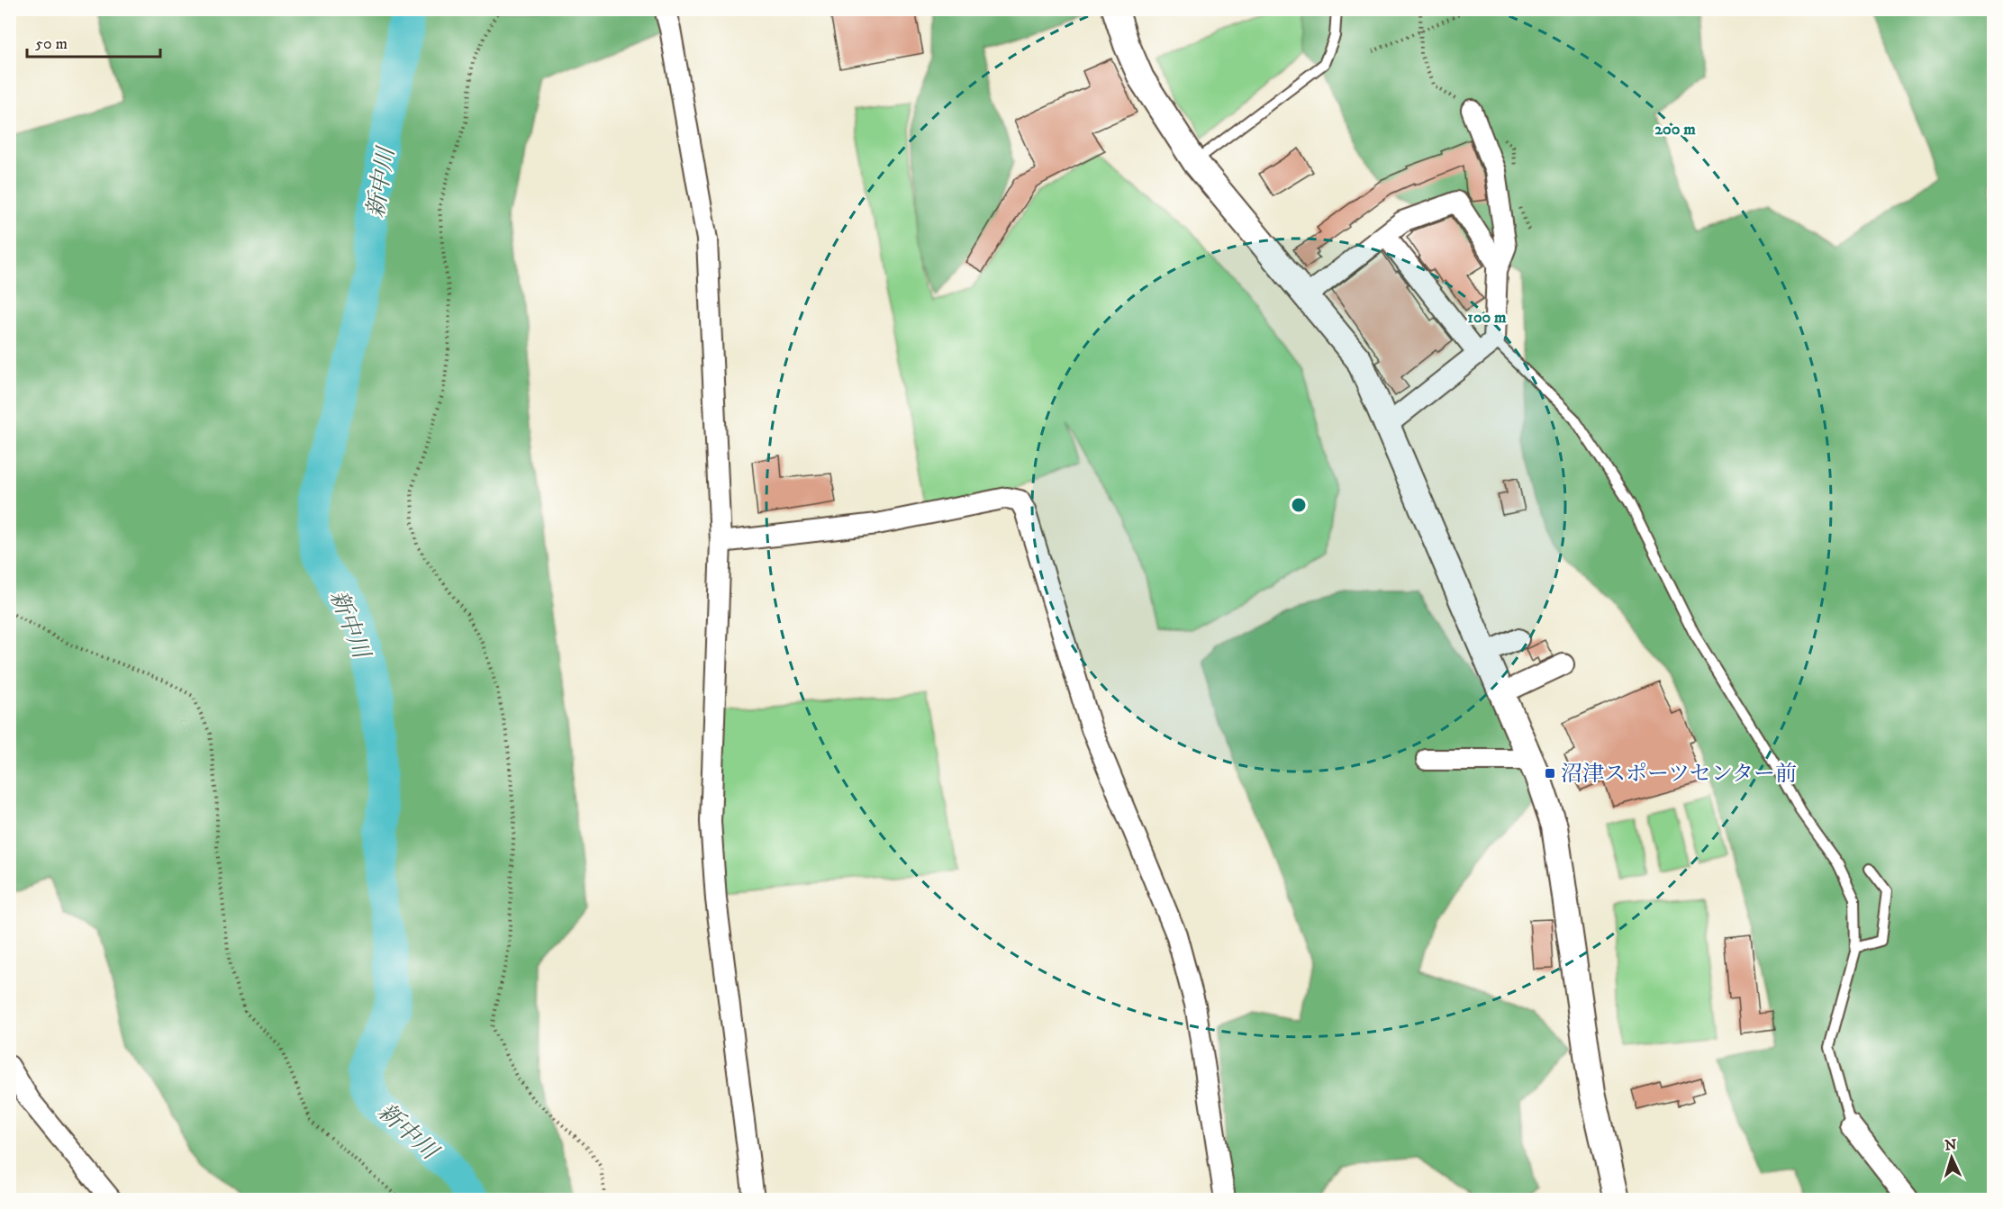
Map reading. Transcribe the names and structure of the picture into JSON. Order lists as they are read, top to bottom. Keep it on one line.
{"water":["新中川"],"places":{"transit":["沼津スポーツセンター前"]},"scale_bar":"50 m","north":"top","rings":["200 m","100 m"]}
